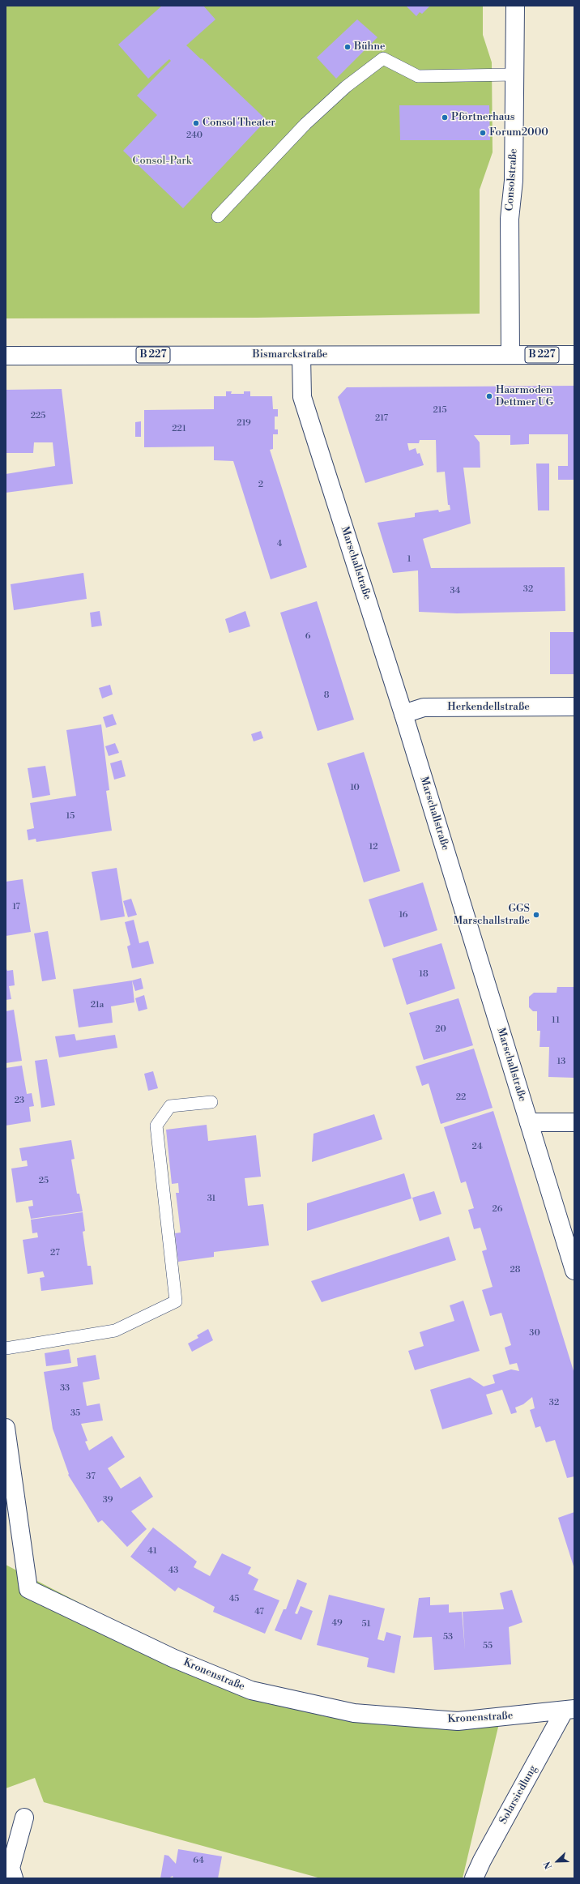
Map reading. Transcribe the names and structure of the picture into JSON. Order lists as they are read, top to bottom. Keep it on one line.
{"streets":{"street":["Consolstraße","B 227","Bismarckstraße","Marschallstraße","Herkendellstraße","Kronenstraße","Solarsiedlung"]},"crossings":[["Consolstraße","Bismarckstraße"],["Bismarckstraße","Marschallstraße"],["Marschallstraße","Herkendellstraße"],["Kronenstraße","Solarsiedlung"]],"parks":["Consol-Park"],"places":["Bühne","Pförtnerhaus","Consol Theater","Forum2000","Haarmoden Dettmer UG","GGS Marschallstraße"],"house_numbers":["240","215","225","217","219","221","2","4","1","32","34","6","8","10","15","12","17","16","18","21a","11","20","13","22","23","24","25","31","26","27","28","30","33","32","35","37","39","41","43","45","47","49","51","53","55","64"],"north":"bottom left"}
